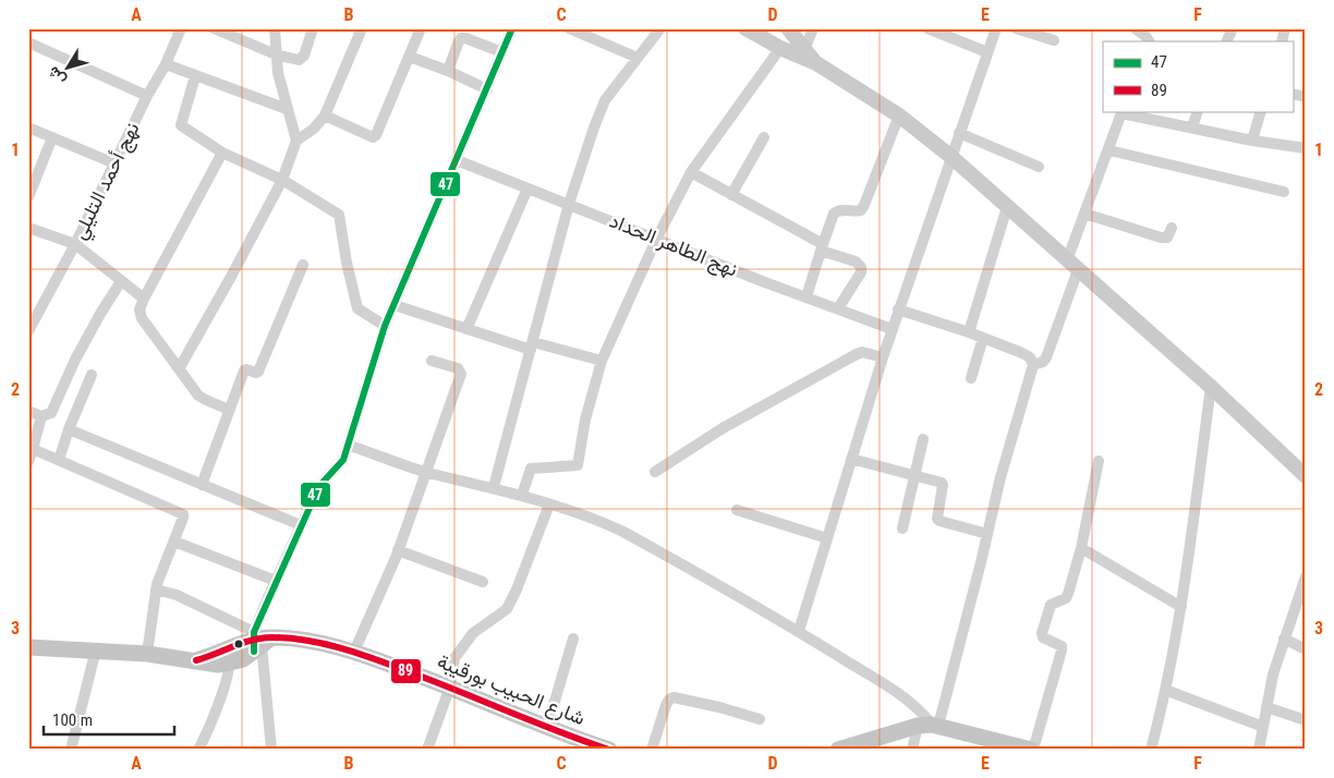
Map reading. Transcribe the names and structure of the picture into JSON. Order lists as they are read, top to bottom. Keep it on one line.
{"streets":{"main road":["شارع الحبيب بورقيبة"],"street":["نهج أحمد التليلي","نهج الطاهر الحداد"]},"lines":["transit line 47","transit line 89"],"legend":["47","89"],"scale_bar":"100 m","north":"bottom left","grid":{"columns":["A","B","C","D","E","F"],"rows":["1","2","3"]}}
